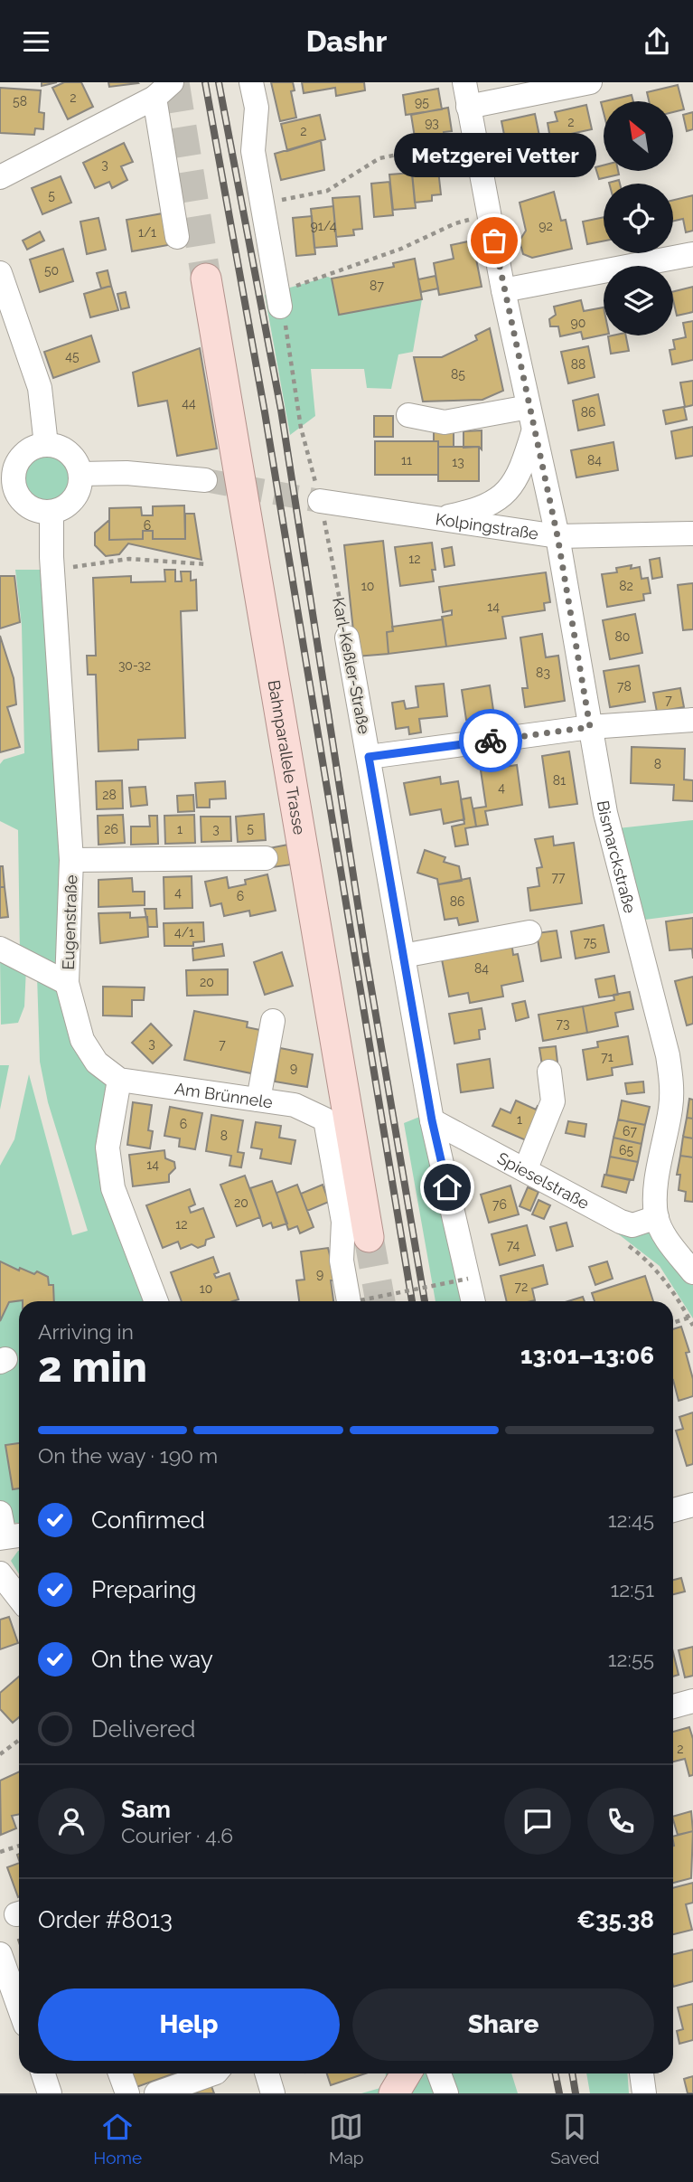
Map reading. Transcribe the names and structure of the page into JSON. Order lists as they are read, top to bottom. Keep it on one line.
{"streets":{"main road":["Bahnparallele Trasse"],"street":["Kolpingstraße","Karl-Keßler-Straße","Bismarckstraße","Eugenstraße","Am Brünnele","Spieselstraße"]},"crossings":[["Kolpingstraße","Bismarckstraße"],["Karl-Keßler-Straße","Spieselstraße"],["Bismarckstraße","Spieselstraße"],["Eugenstraße","Am Brünnele"]],"places":["Metzgerei Vetter"],"house_numbers":["2","58","95","2","93","2","3","5","91/4","92","1/1","50","87","90","45","88","85","44","86","11","84","13","6","12","10","82","14","80","30-32","83","78","7","8","81","4","28","5","26","1","3","77","4","6","86","4/1","75","84","20","73","3","7","71","9","1","6","67","8","65","14","20","76","12","74","9","72","10","2"],"north":"top left","page":{"header":"Dashr","bubble":"Metzgerei Vetter","heading":["2 min","Arriving in","13:01–13:06"],"panel":["Sam","Courier · 4.6","Order #8013","€35.38"],"bar":"On the way · 190 m","list":[["Confirmed","12:45"],["Preparing","12:51"],["On the way","12:55"],"Delivered"],"buttons":["Help","Share"],"tabs":["Home","Map","Saved"]}}
